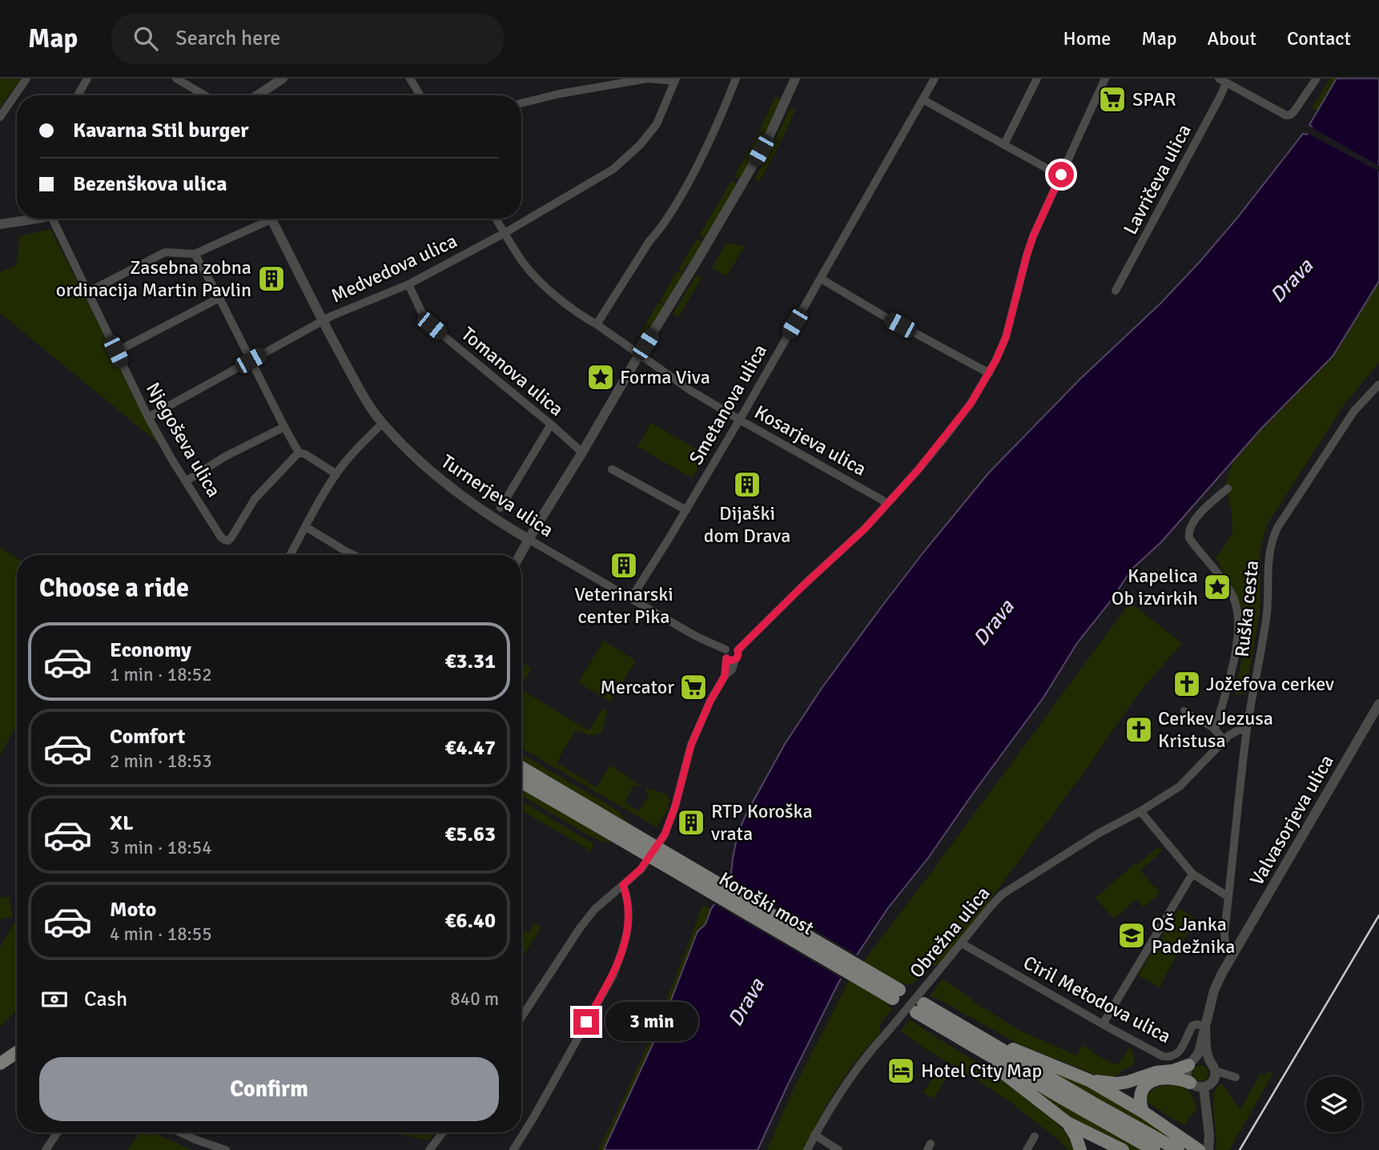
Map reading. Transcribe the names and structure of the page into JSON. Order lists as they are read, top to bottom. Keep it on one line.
{"streets":{"main road":["Koroški most"],"street":["Lavričeva ulica","Medvedova ulica","Tomanova ulica","Smetanova ulica","Njegoševa ulica","Kosarjeva ulica","Turnerjeva ulica","Ruška cesta","Valvasorjeva ulica","Obrežna ulica","Ciril Metodova ulica"]},"crossings":[["Medvedova ulica","Tomanova ulica"],["Medvedova ulica","Njegoševa ulica"],["Medvedova ulica","Kosarjeva ulica"],["Medvedova ulica","Turnerjeva ulica"],["Smetanova ulica","Kosarjeva ulica"],["Smetanova ulica","Turnerjeva ulica"],["Ruška cesta","Valvasorjeva ulica"],["Ruška cesta","Obrežna ulica"],["Obrežna ulica","Ciril Metodova ulica"]],"water":["Drava"],"places":{"supermarket":["SPAR","Mercator"],"building":["Zasebna zobna ordinacija Martin Pavlin","Dijaški dom Drava","Veterinarski center Pika","RTP Koroška vrata"],"place":["Forma Viva","Kapelica Ob izvirkih"],"church":["Jožefova cerkev","Cerkev Jezusa Kristusa"],"school or university":["OŠ Janka Padežnika"],"hotel":["Hotel City Map"]},"page":{"header":"Map","search":"Search here","nav":["Home","Map","About","Contact"],"banner":["Kavarna Stil burger","Bezenškova ulica"],"heading":"Choose a ride","list":[{"name":"Economy","note":"1 min · 18:52","value":"€3.31"},{"name":"Comfort","note":"2 min · 18:53","value":"€4.47"},{"name":"XL","note":"3 min · 18:54","value":"€5.63"},{"name":"Moto","note":"4 min · 18:55","value":"€6.40"}],"pay":["Cash","840 m"],"bubble":"3 min","buttons":"Confirm"}}
